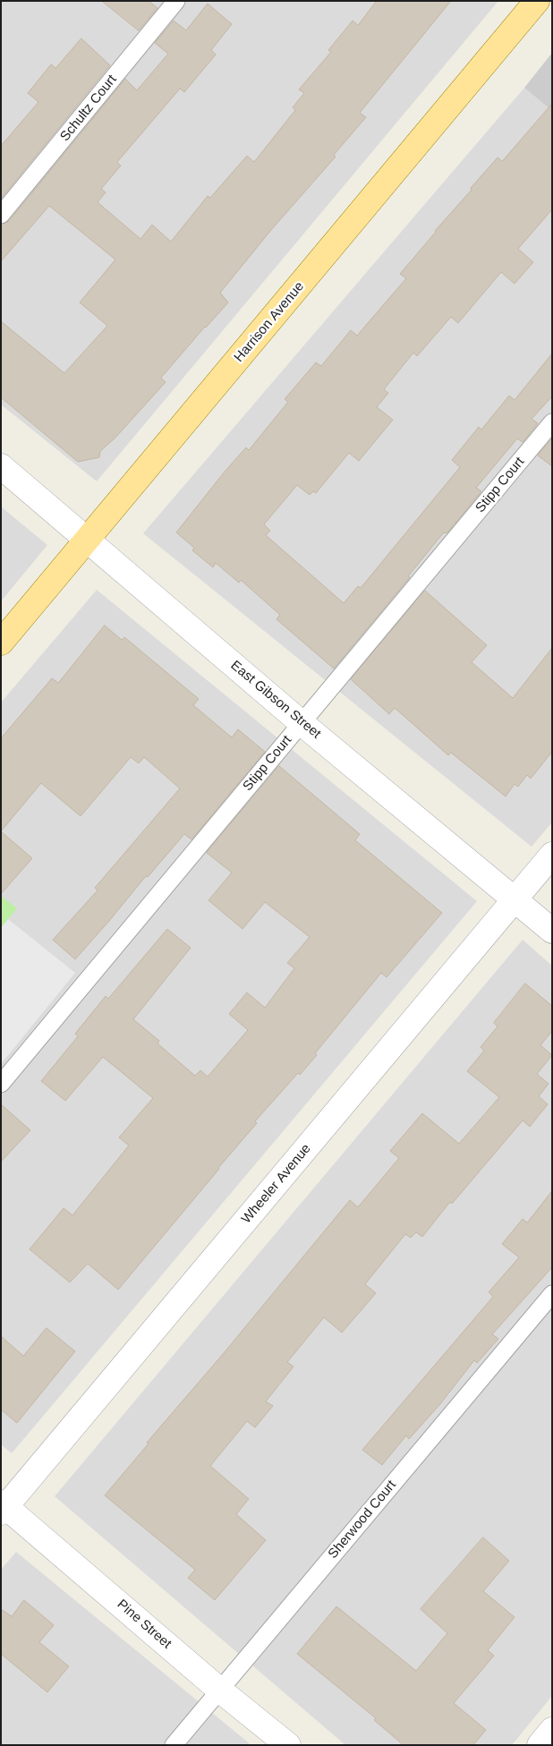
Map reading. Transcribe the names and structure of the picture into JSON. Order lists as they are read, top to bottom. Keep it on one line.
{"streets":{"main road":["Harrison Avenue"],"street":["East Gibson Street","Wheeler Avenue","Pine Street"],"lane":["Schultz Court","Stipp Court","Sherwood Court"]},"crossings":[["Harrison Avenue","East Gibson Street"],["Stipp Court","East Gibson Street"],["East Gibson Street","Wheeler Avenue"],["Wheeler Avenue","Pine Street"],["Sherwood Court","Pine Street"]]}
